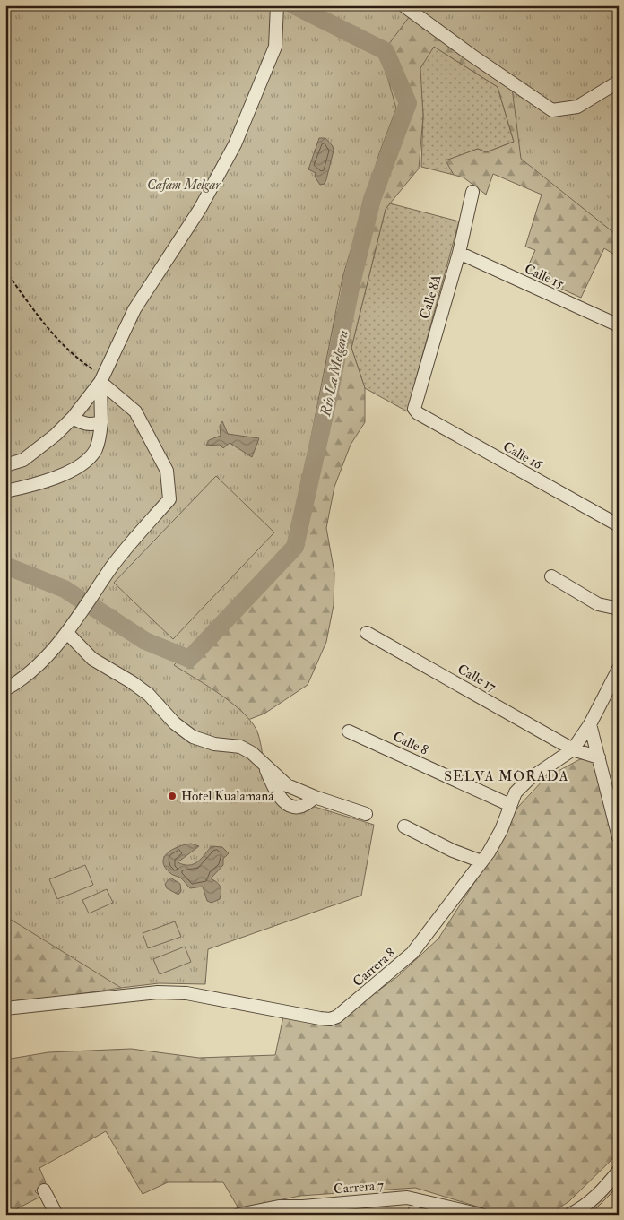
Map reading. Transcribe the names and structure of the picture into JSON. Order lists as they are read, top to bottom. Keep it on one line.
{"streets":{"street":["Calle 15","Calle 8A","Calle 16","Calle 17","Calle 8","Carrera 8","Carrera 7"]},"crossings":[["Calle 15","Calle 8A"],["Calle 8A","Calle 16"],["Calle 17","Carrera 8"],["Calle 8","Carrera 8"]],"districts":["SELVA MORADA"],"water":["Río La Melgara"],"parks":["Cafam Melgar"],"places":["Hotel Kualamaná"]}
